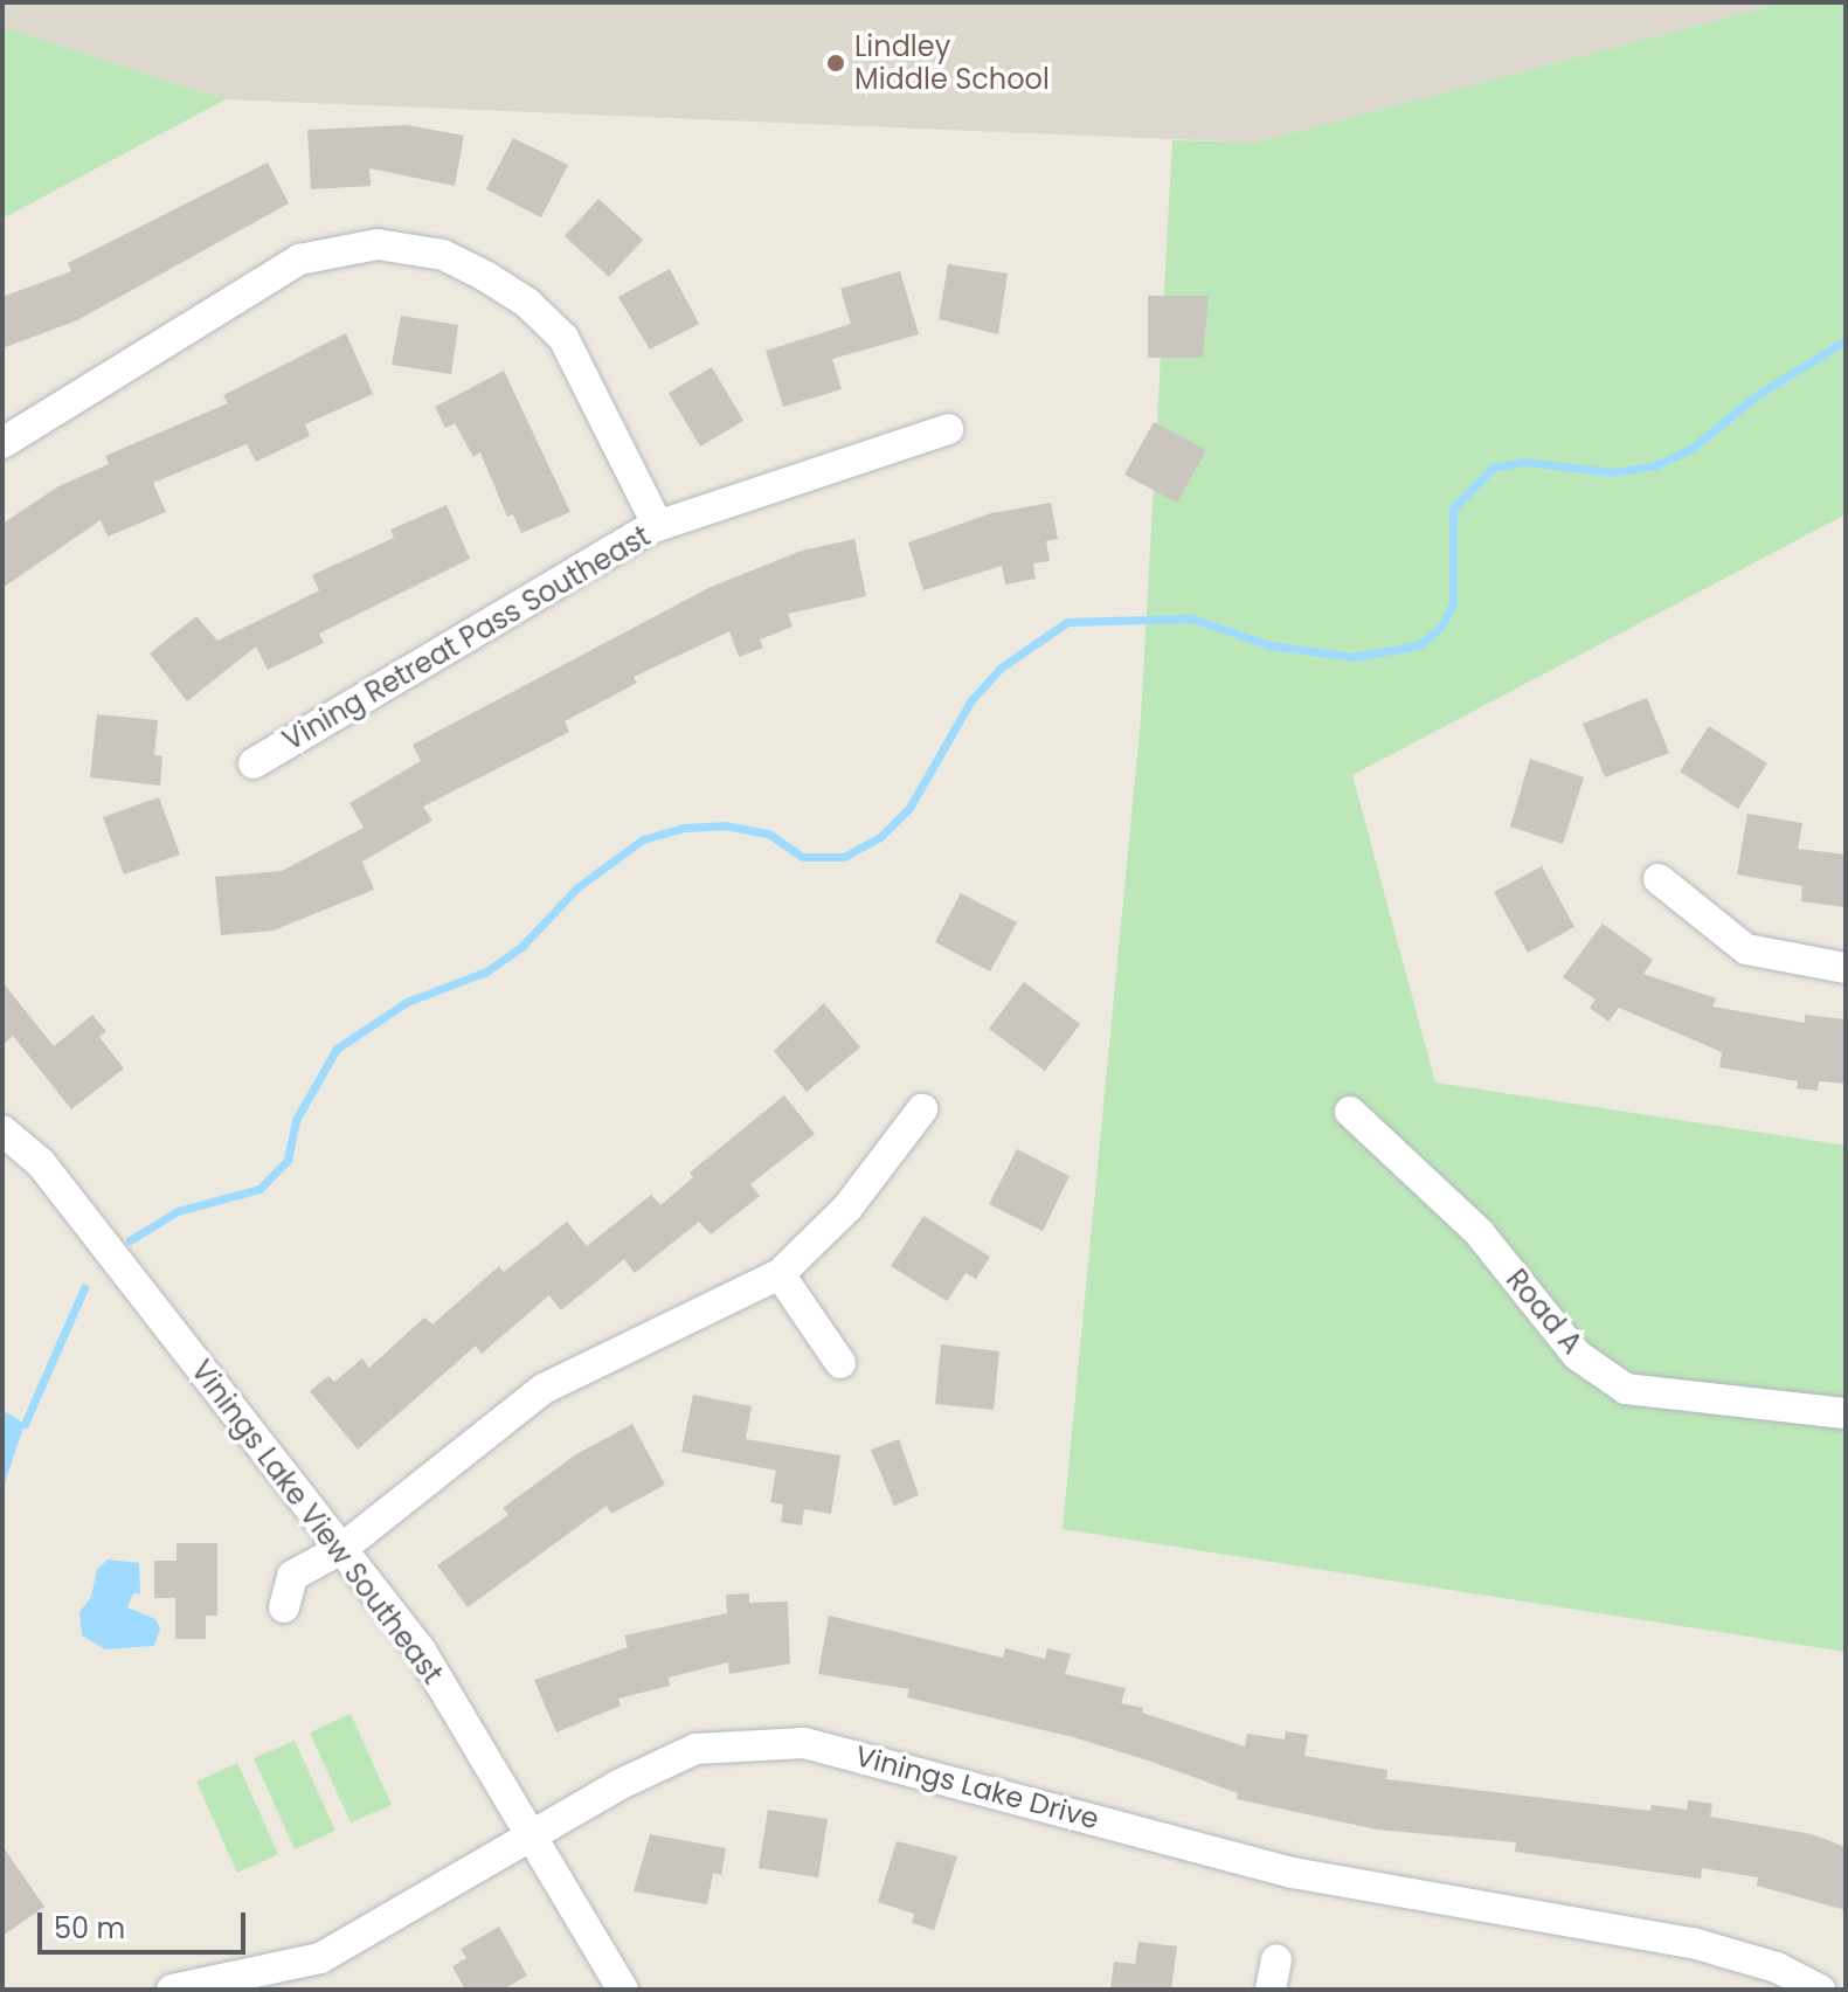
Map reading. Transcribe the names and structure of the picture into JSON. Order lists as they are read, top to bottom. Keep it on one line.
{"streets":{"street":["Vining Retreat Pass Southeast","Road A","Vinings Lake View Southeast","Vinings Lake Drive"]},"crossings":[["Vinings Lake View Southeast","Vinings Lake Drive"]],"places":["Lindley Middle School"],"scale_bar":"50 m"}
